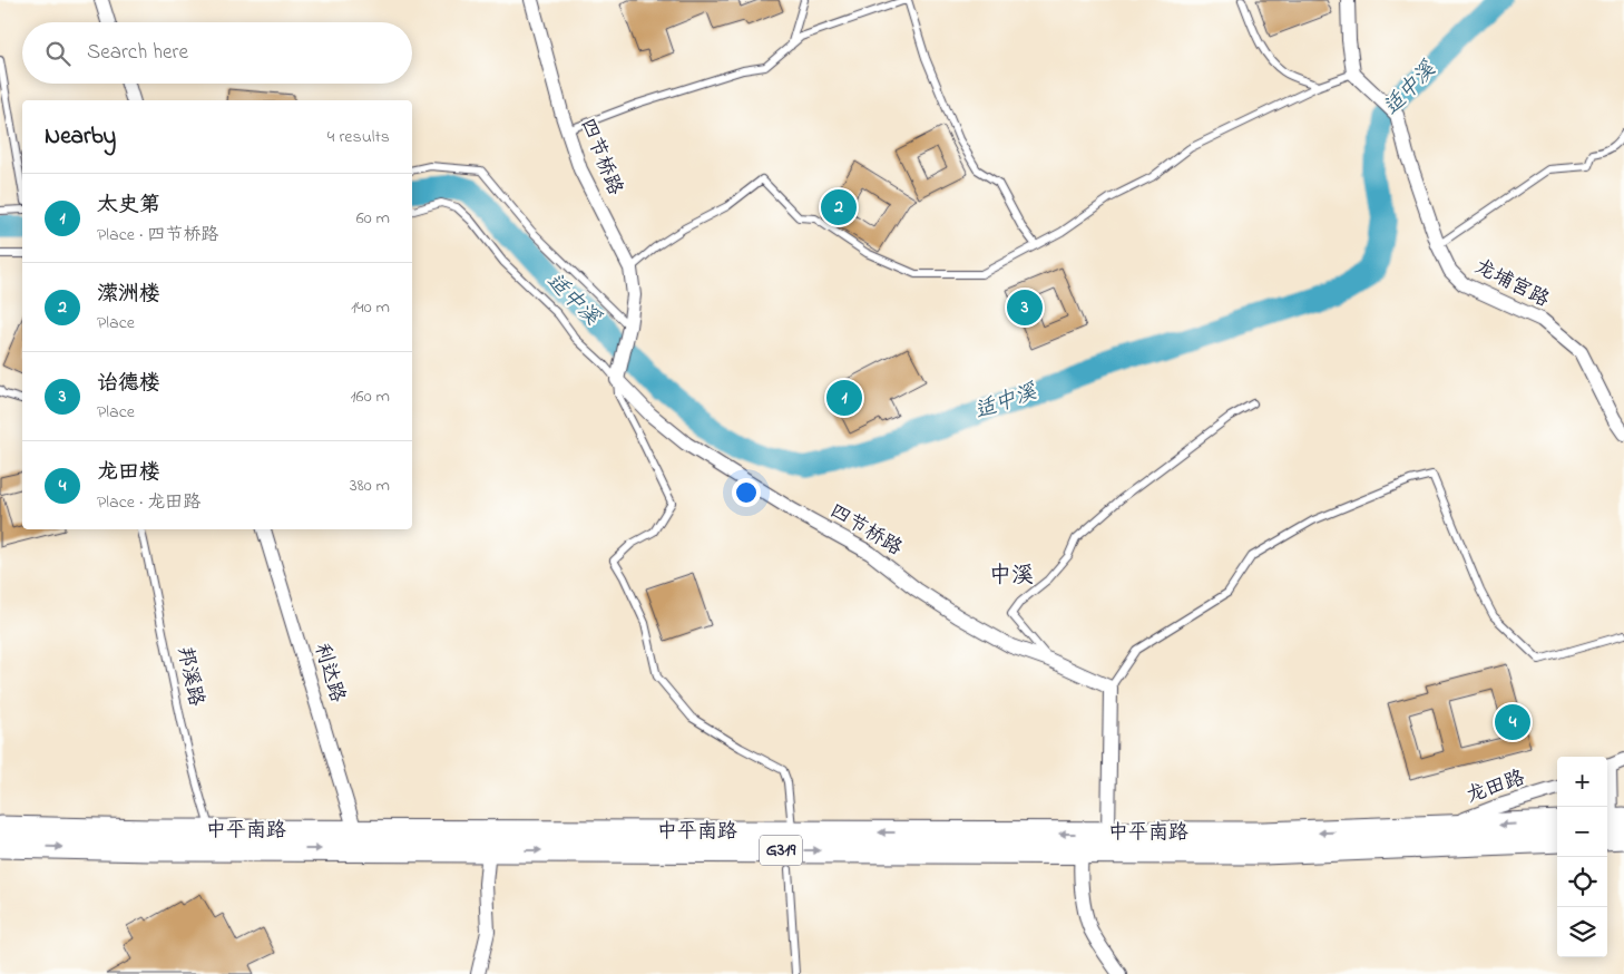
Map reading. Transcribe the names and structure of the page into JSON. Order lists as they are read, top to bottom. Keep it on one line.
{"streets":{"highway":["中平南路","G319"],"street":["四节桥路","龙埔宫路","利达路","龙田路"],"lane":["邦溪路"]},"crossings":[["利达路","中平南路"],["邦溪路","中平南路"],["龙田路","中平南路"]],"districts":["中溪"],"water":["适中溪"],"page":{"search":"Search here","heading":["Nearby","4 results"],"list":[{"mark":"1","name":"太史第","note":"Place · 四节桥路","value":"60 m"},{"mark":"2","name":"潆洲楼","note":"Place","value":"140 m"},{"mark":"3","name":"诒德楼","note":"Place","value":"160 m"},{"mark":"4","name":"龙田楼","note":"Place · 龙田路","value":"380 m"}],"pins":["2","3","1","4"],"map_buttons":["+","−"]}}
